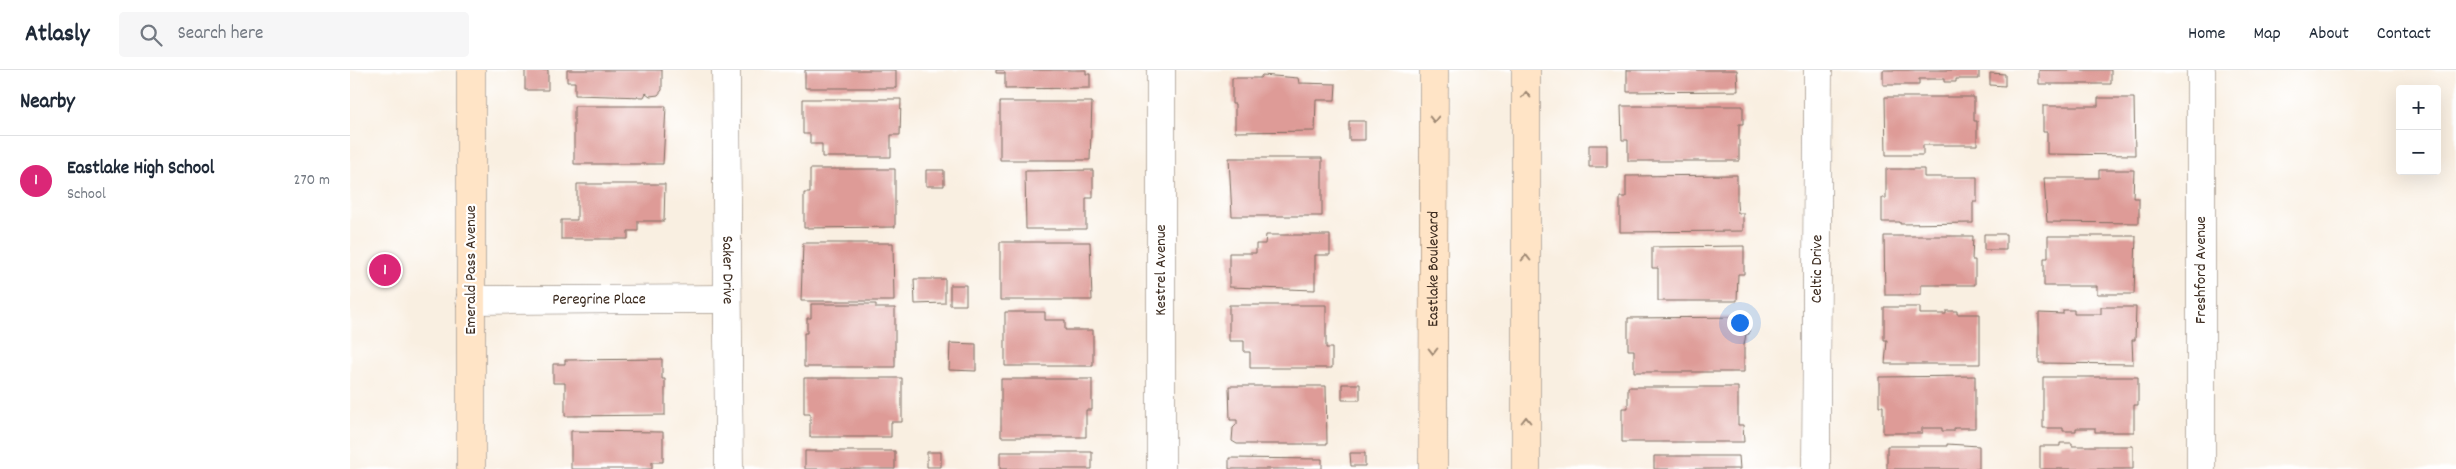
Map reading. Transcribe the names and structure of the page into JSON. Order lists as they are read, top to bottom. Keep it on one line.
{"streets":{"main road":["Emerald Pass Avenue","Eastlake Boulevard"],"street":["Celtic Drive","Saker Drive","Kestrel Avenue","Freshford Avenue","Peregrine Place"]},"crossings":[["Emerald Pass Avenue","Peregrine Place"],["Saker Drive","Peregrine Place"]],"page":{"header":"Atlasly","search":"Search here","nav":["Home","Map","About","Contact"],"heading":"Nearby","map_buttons":["+","−"],"list":[{"mark":"1","name":"Eastlake High School","note":"School","value":"270 m"}],"pins":"1"}}
